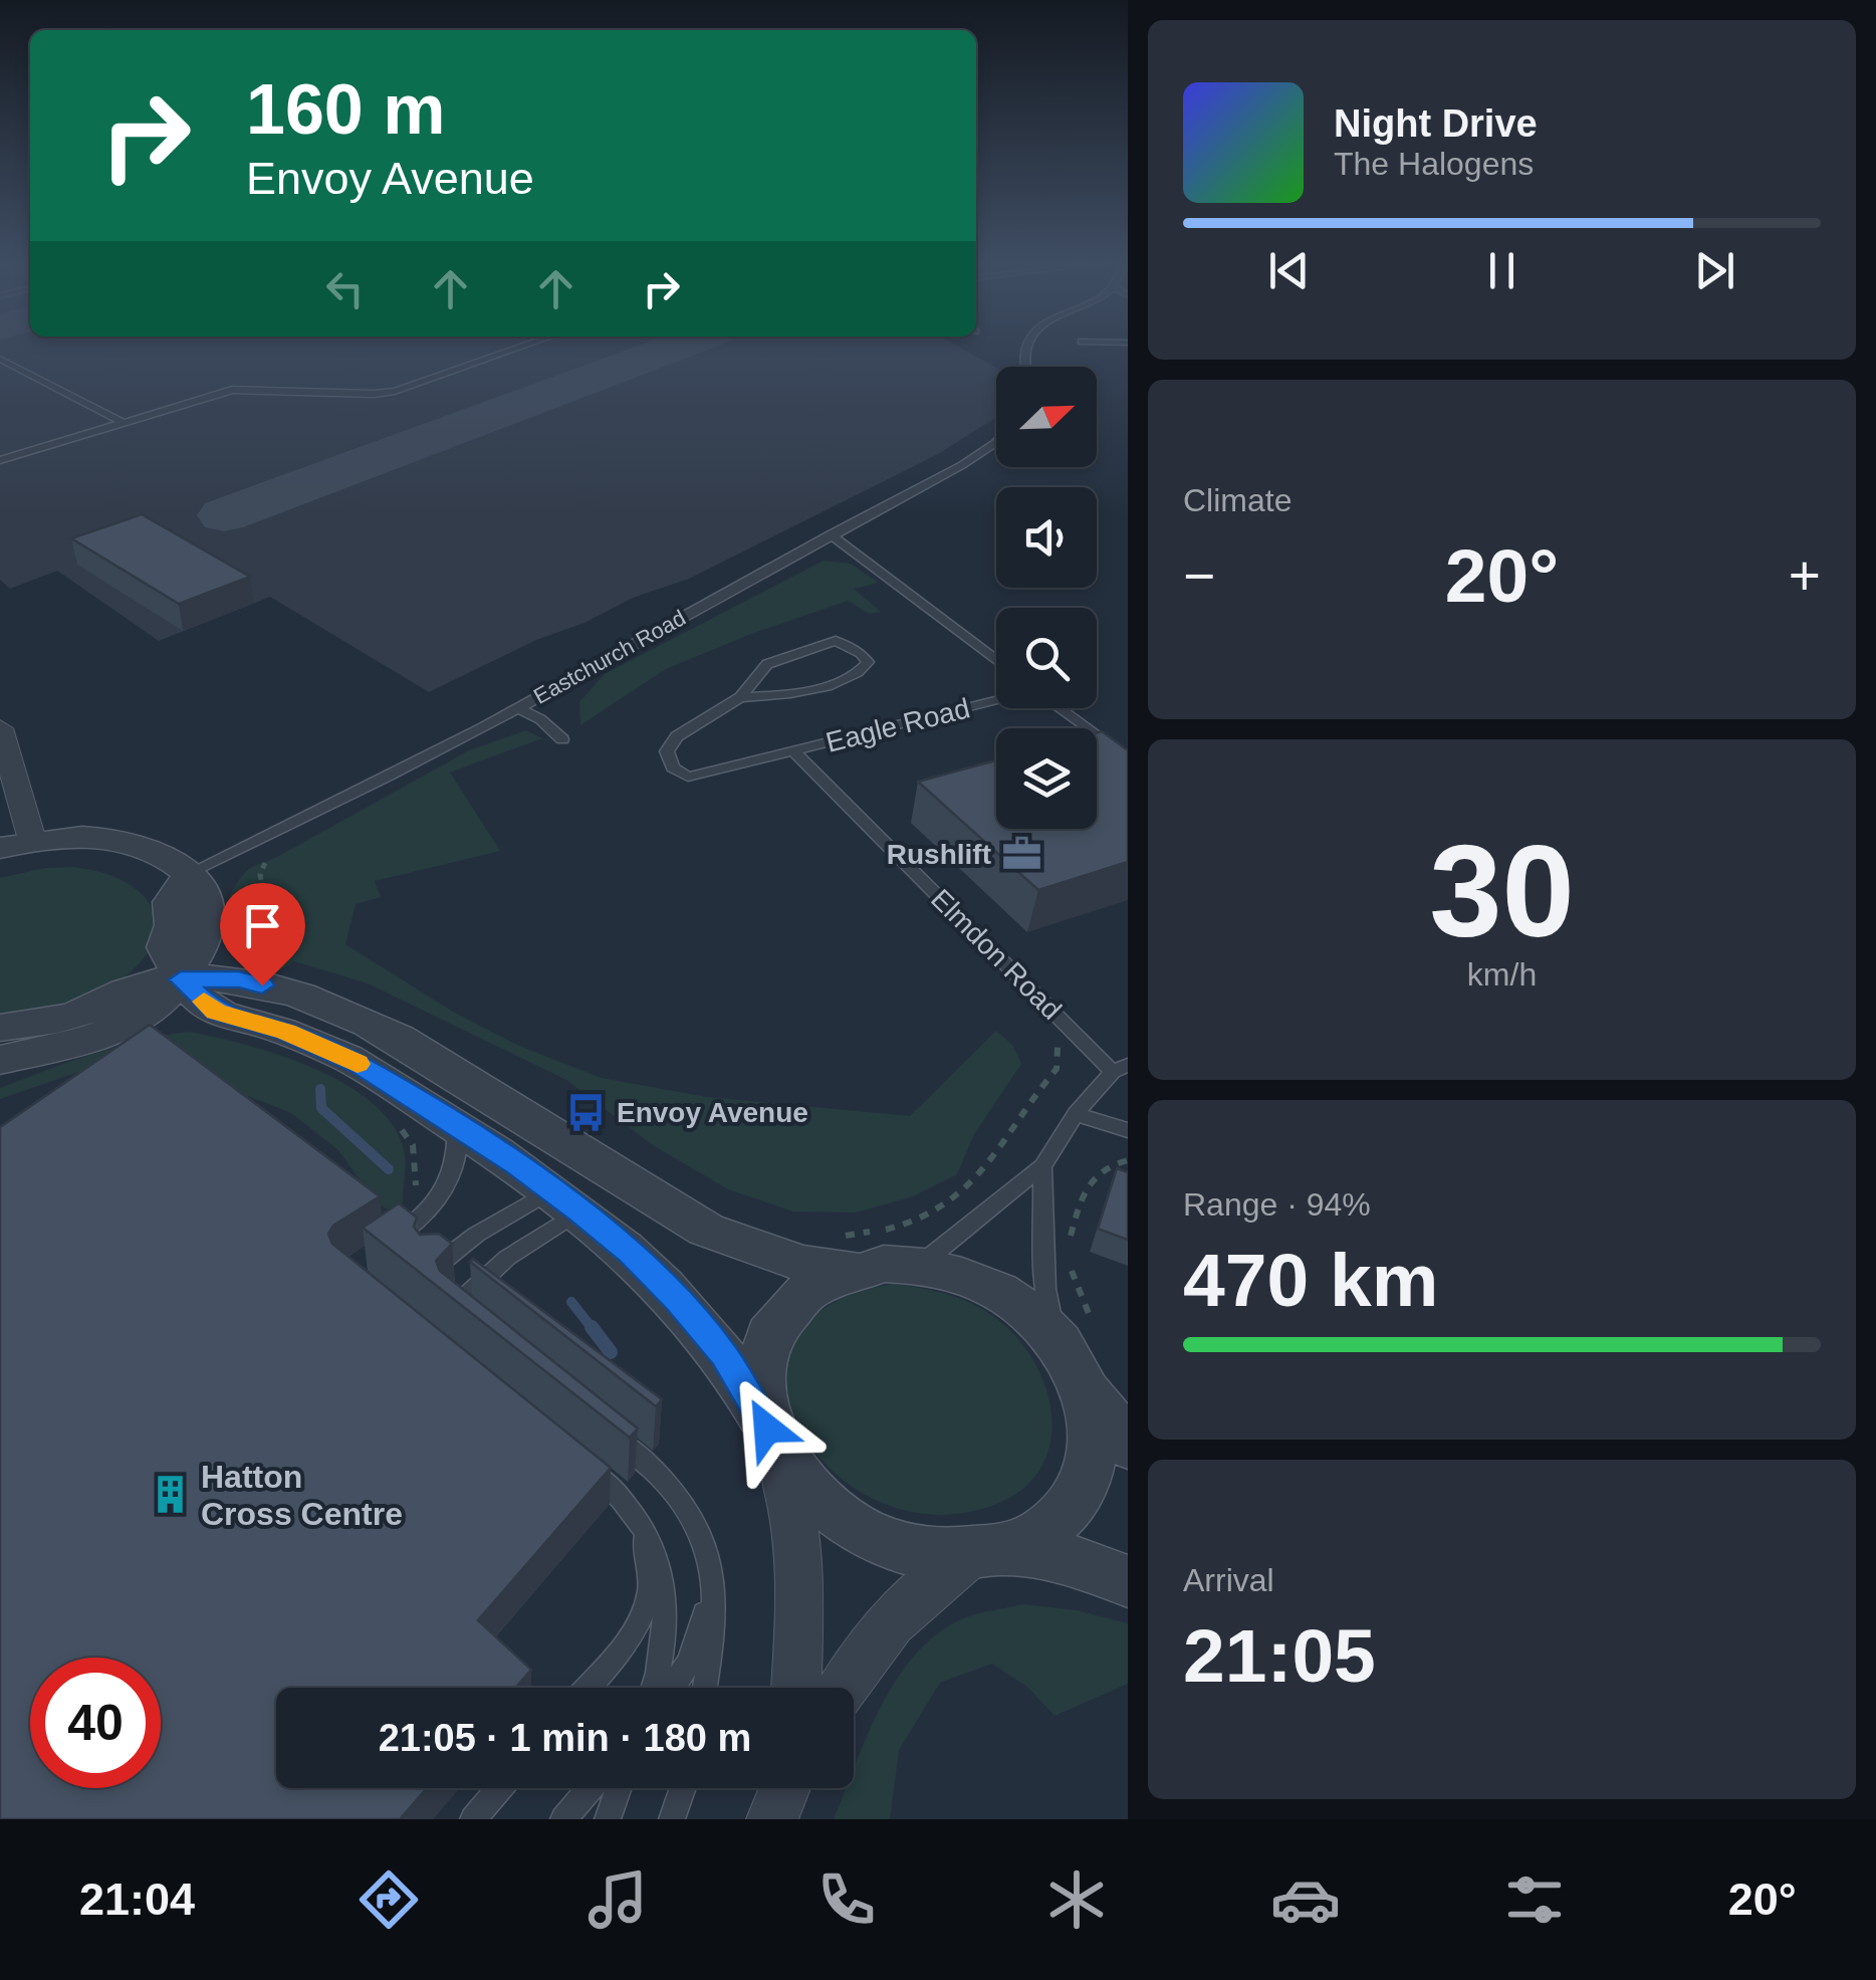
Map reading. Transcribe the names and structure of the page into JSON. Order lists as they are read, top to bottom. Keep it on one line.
{"streets":{"lane":["Eastchurch Road","Eagle Road","Elmdon Road"]},"crossings":[["Eagle Road","Elmdon Road"]],"places":{"office":["Rushlift"],"bus stop":["Envoy Avenue"],"building":["Hatton Cross Centre"]},"north":"top right","page":{"turn":["160 m","Envoy Avenue"],"song":["Night Drive","The Halogens"],"tile":["Climate",["30","km/h"],["Range · 94%","470 km"],["Arrival","21:05"]],"heat":["−","20°","+"],"limit":"40","trip":"21:05 · 1 min · 180 m","tabs":["21:04","20°"]}}
